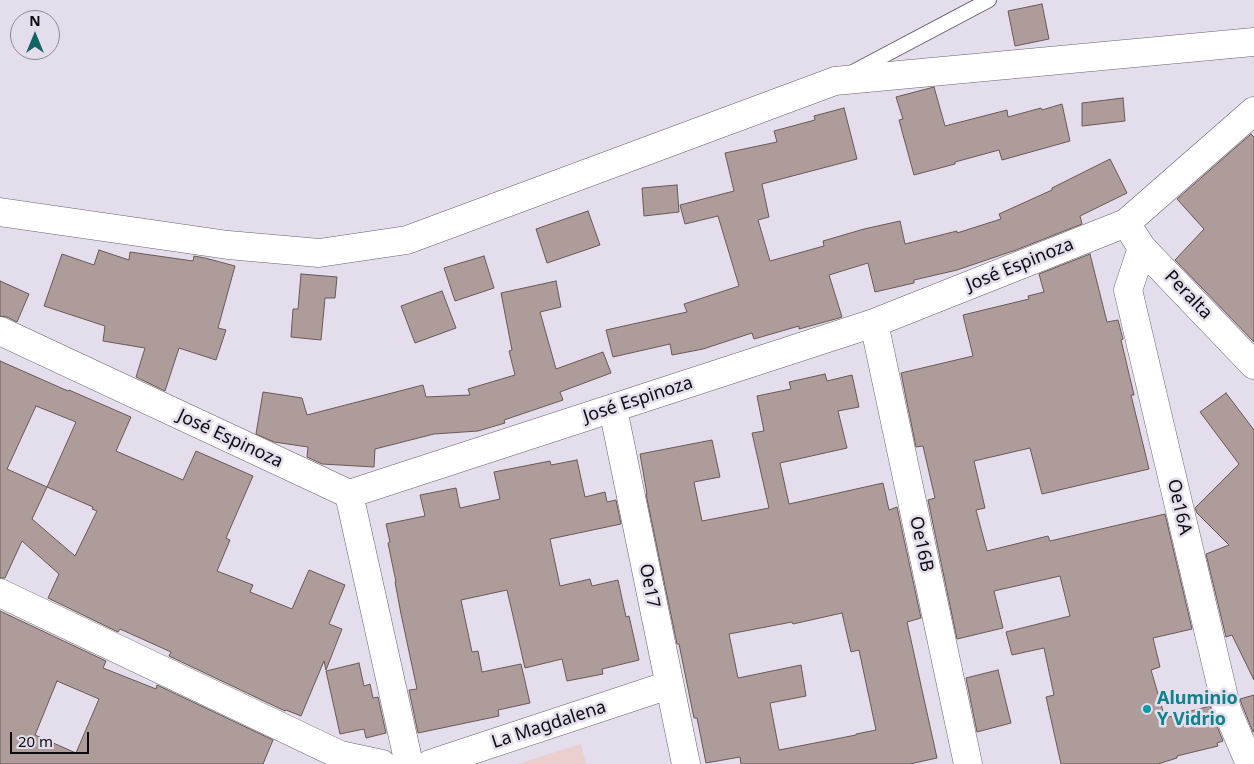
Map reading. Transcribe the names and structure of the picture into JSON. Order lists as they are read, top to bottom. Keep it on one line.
{"streets":{"street":["José Espinoza","Peralta","Oe16A","Oe16B","Oe17","La Magdalena"]},"crossings":[["José Espinoza","Peralta"],["José Espinoza","Oe16B"],["José Espinoza","Oe17"],["Peralta","Oe16A"],["Oe17","La Magdalena"]],"places":["Aluminio Y Vidrio"],"scale_bar":"20 m","north":"top"}
